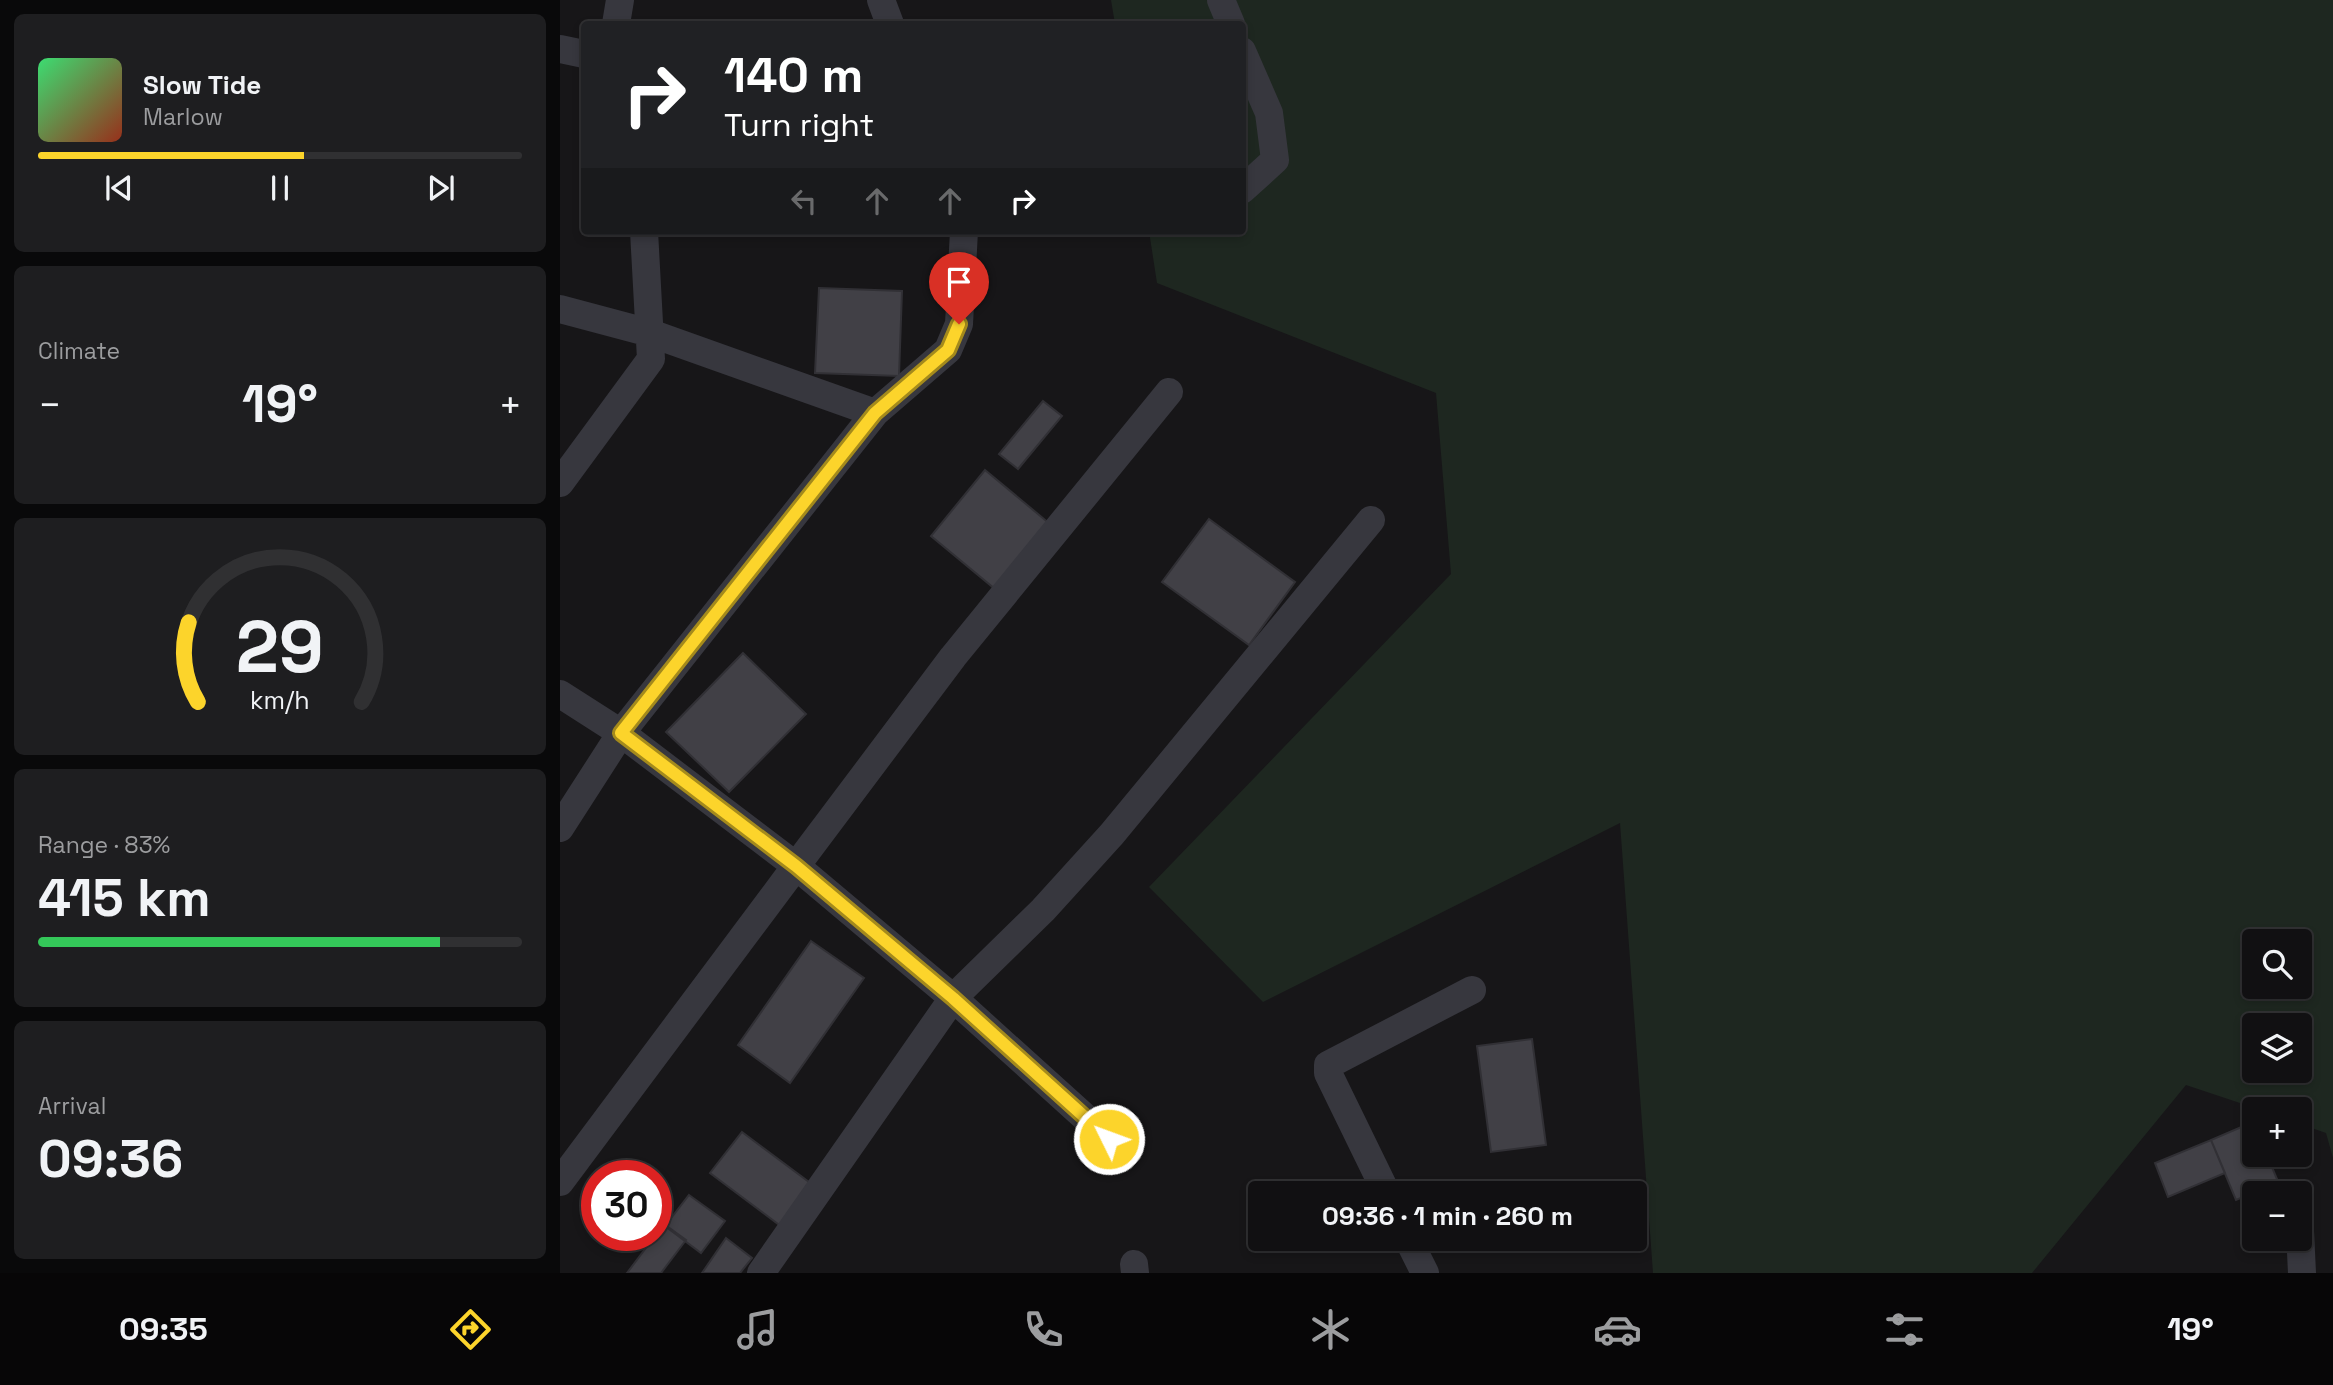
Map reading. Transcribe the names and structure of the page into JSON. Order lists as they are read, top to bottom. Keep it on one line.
{"page":{"turn":["140 m","Turn right"],"song":["Slow Tide","Marlow"],"tile":["Climate",["Range · 83%","415 km"],["Arrival","09:36"]],"heat":["−","19°","+"],"map_buttons":["+","−"],"limit":"30","trip":"09:36 · 1 min · 260 m","tabs":["09:35","19°"],"gauge":["29","km/h"]}}
